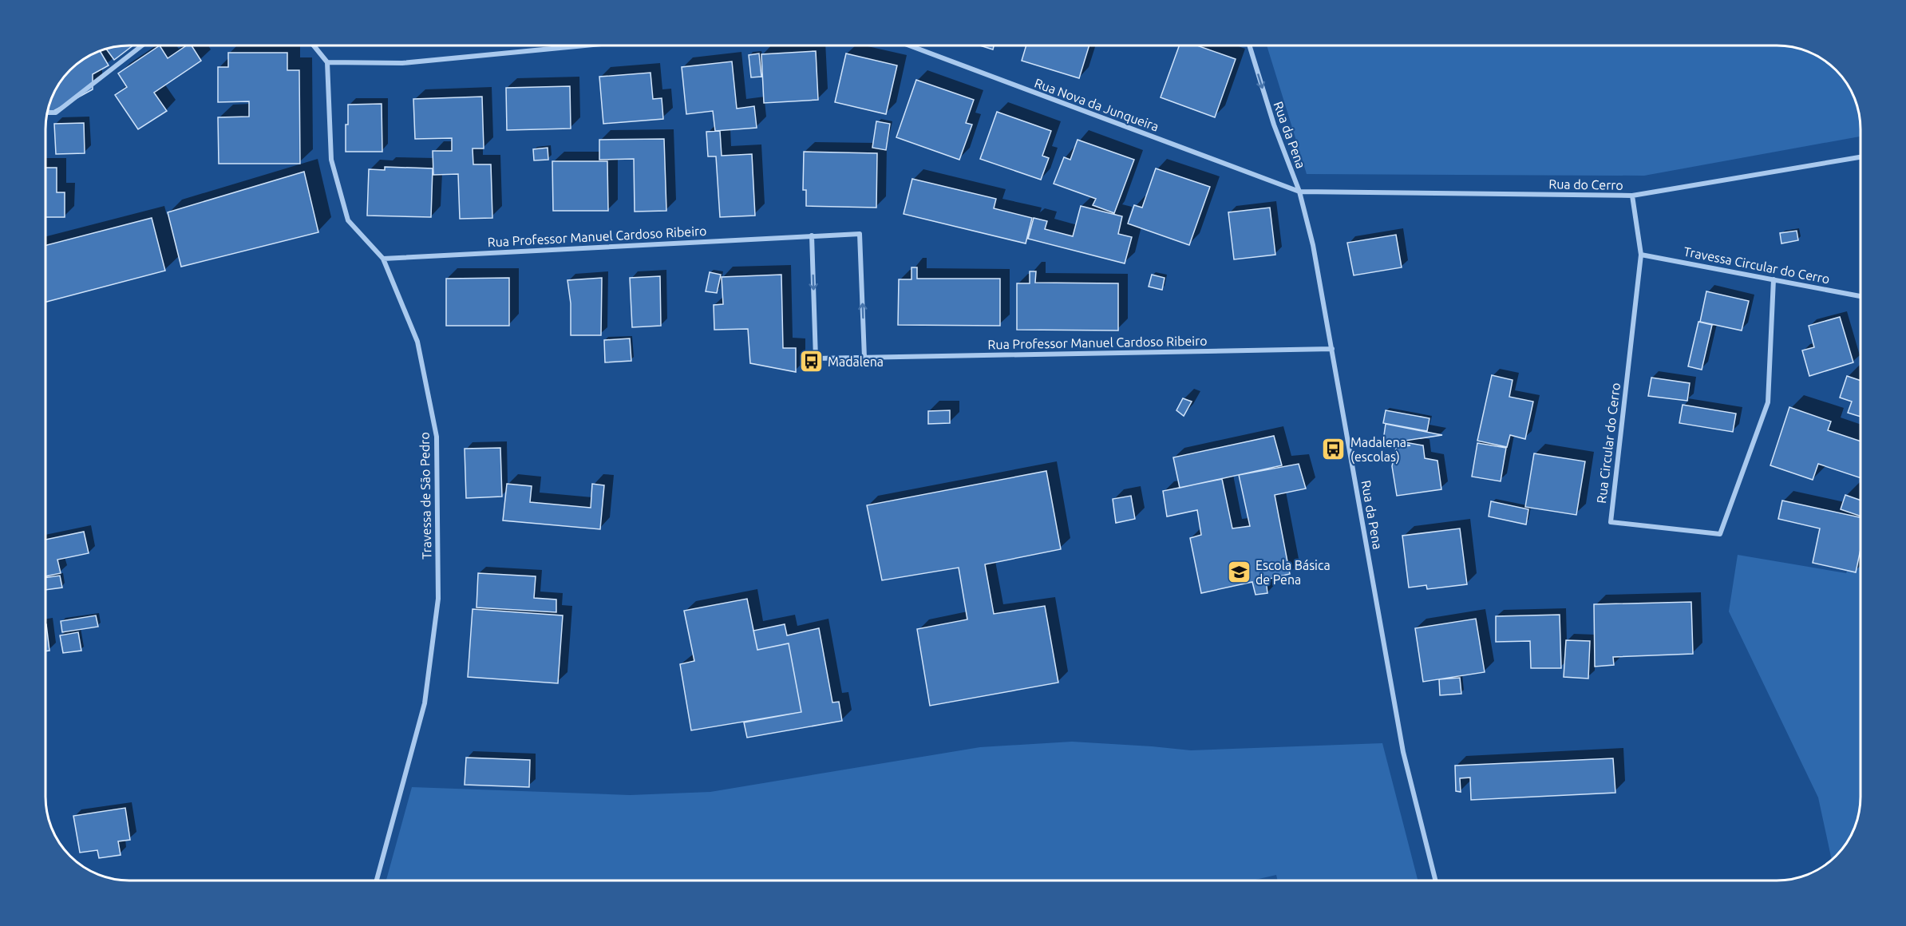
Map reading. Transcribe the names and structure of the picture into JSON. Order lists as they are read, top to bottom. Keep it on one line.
{"streets":{"street":["Rua Nova da Junqueira","Rua da Pena","Rua do Cerro","Rua Professor Manuel Cardoso Ribeiro","Travessa Circular do Cerro","Rua Circular do Cerro","Travessa de São Pedro"]},"crossings":[["Rua Nova da Junqueira","Rua da Pena"],["Rua Nova da Junqueira","Rua do Cerro"],["Rua da Pena","Rua do Cerro"],["Rua da Pena","Rua Professor Manuel Cardoso Ribeiro"],["Rua do Cerro","Rua Circular do Cerro"],["Rua Professor Manuel Cardoso Ribeiro","Travessa de São Pedro"],["Travessa Circular do Cerro","Rua Circular do Cerro"]],"places":{"bus stop":["Madalena","Madalena (escolas)"],"school or university":["Escola Básica de Pena"]}}
